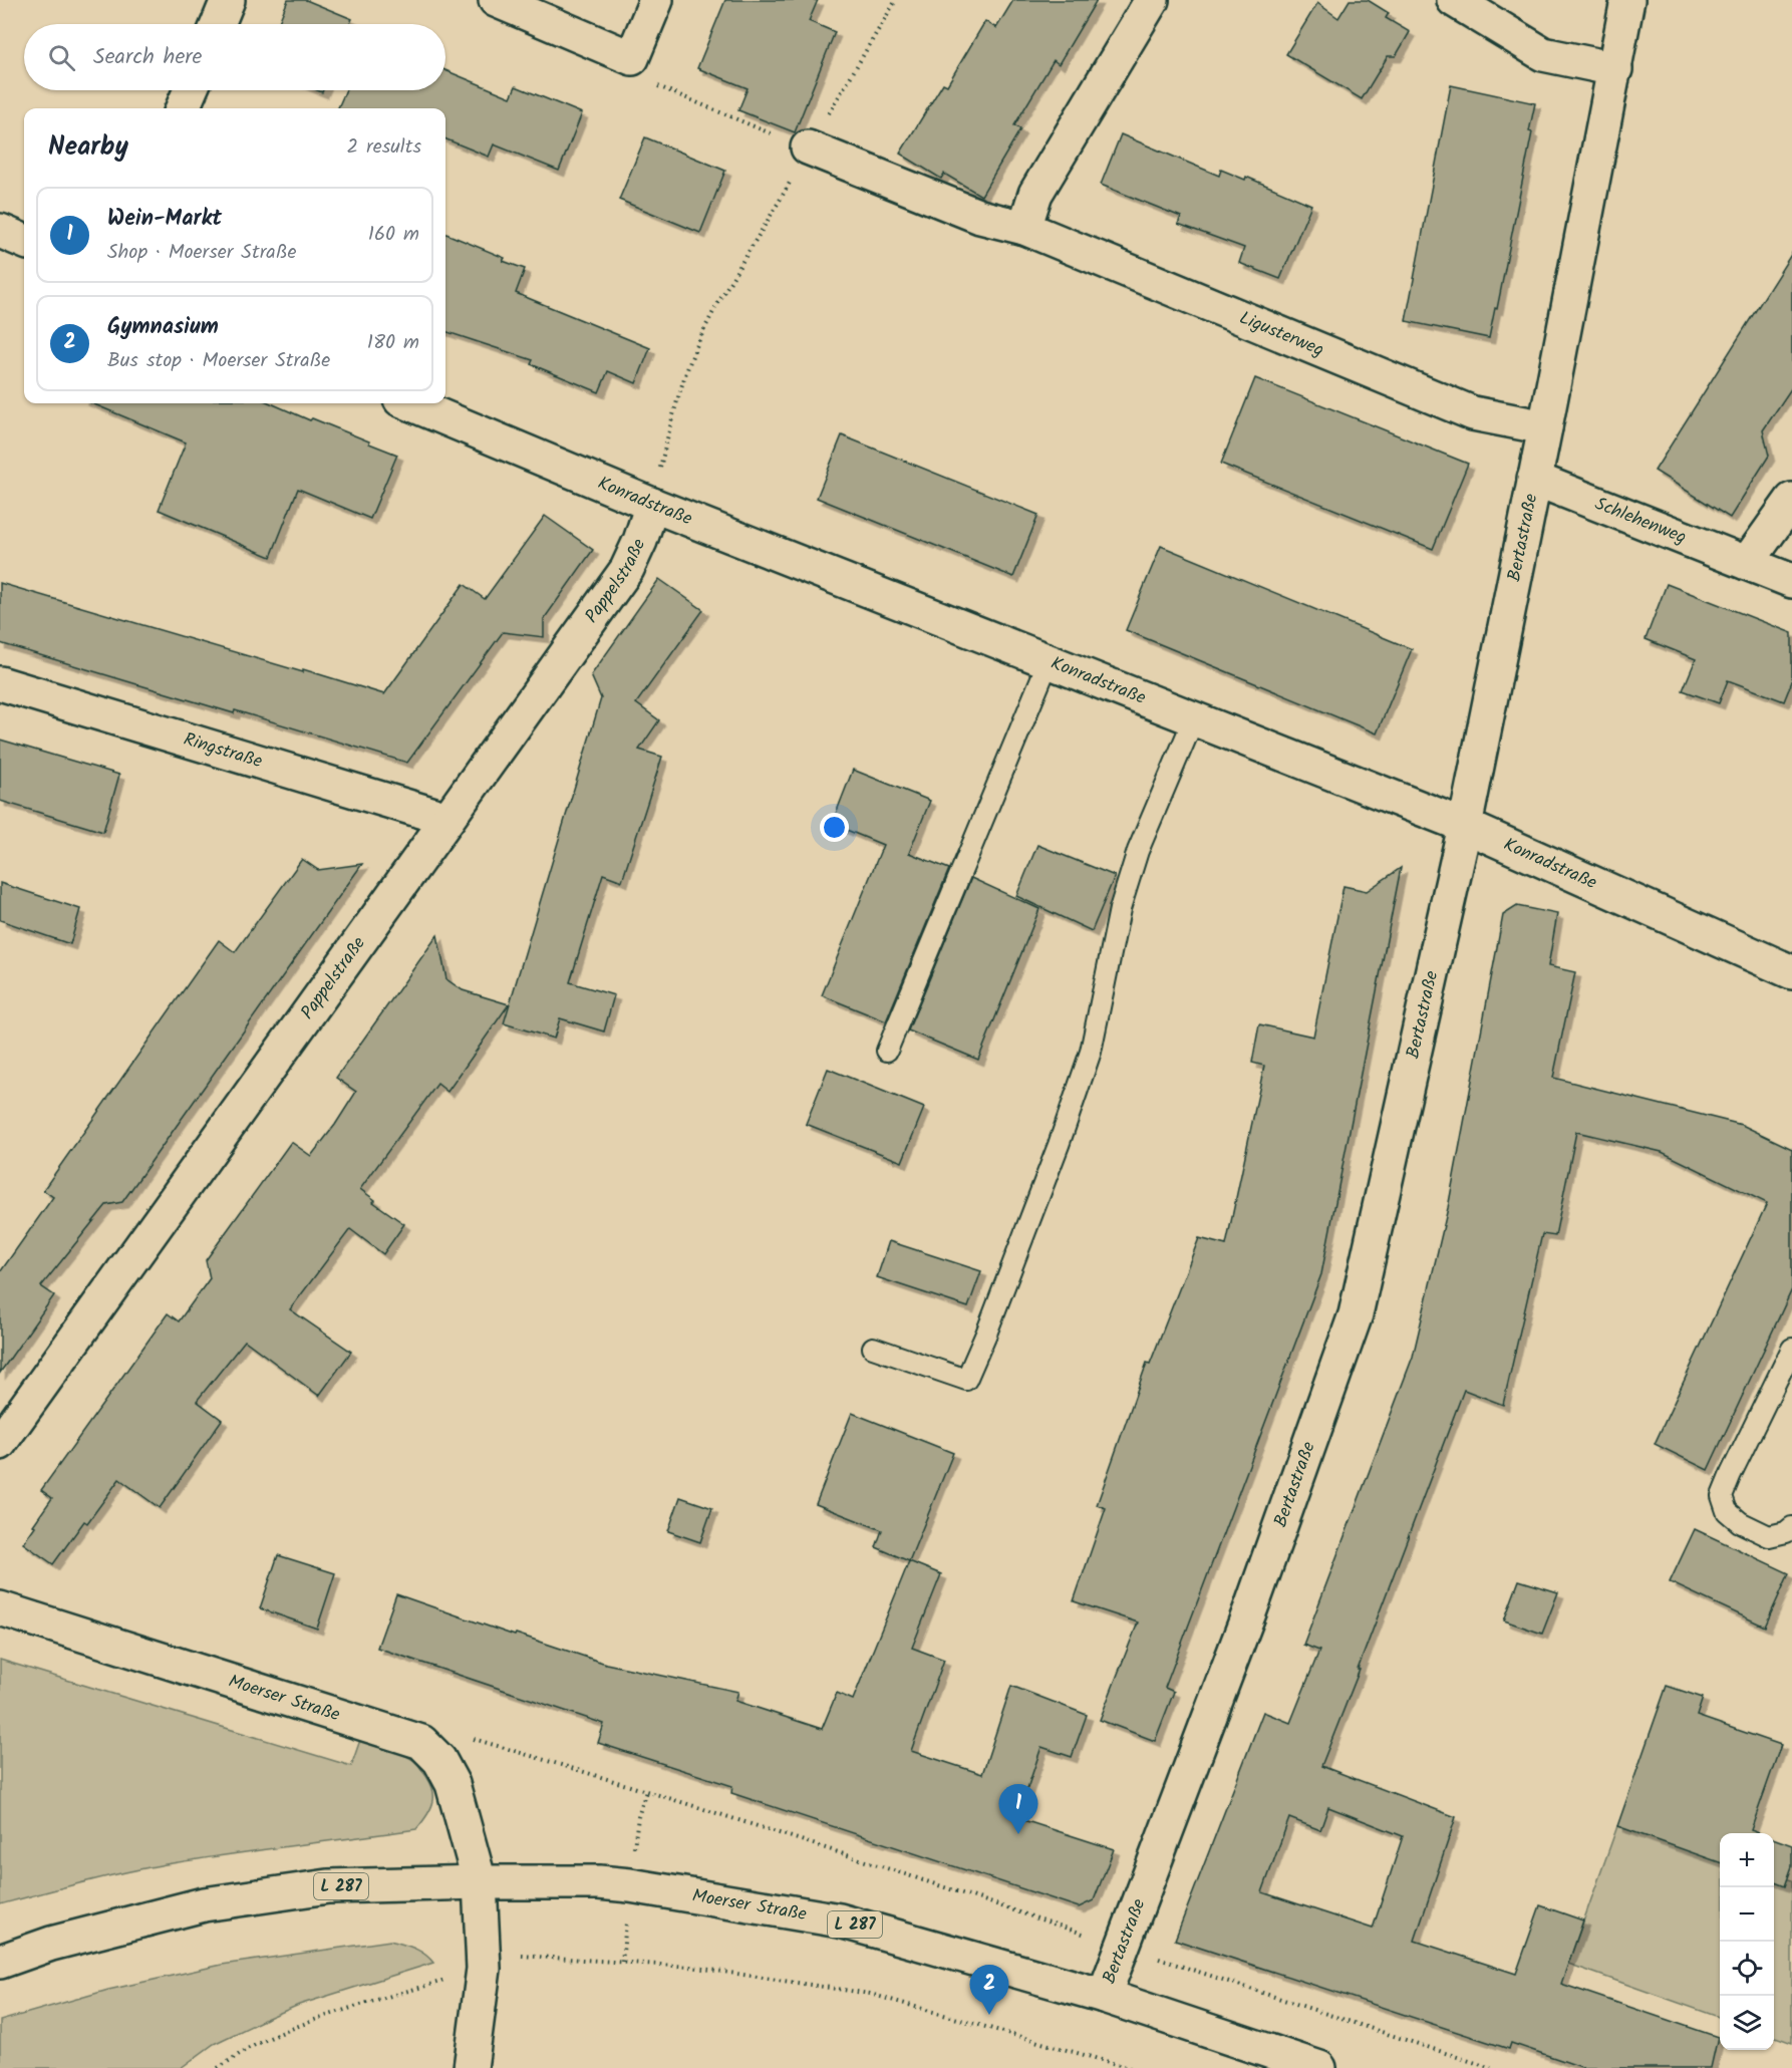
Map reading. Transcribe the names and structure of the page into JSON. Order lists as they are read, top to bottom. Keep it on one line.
{"streets":{"street":["Ligusterweg","Konradstraße","Schlehenweg","Bertastraße","Pappelstraße","Ringstraße","Moerser Straße","L 287"]},"crossings":[["Ligusterweg","Bertastraße"],["Konradstraße","Bertastraße"],["Konradstraße","Pappelstraße"],["Schlehenweg","Bertastraße"],["Bertastraße","Moerser Straße"],["Pappelstraße","Ringstraße"]],"page":{"search":"Search here","heading":["Nearby","2 results"],"list":[{"mark":"1","name":"Wein-Markt","note":"Shop · Moerser Straße","value":"160 m"},{"mark":"2","name":"Gymnasium","note":"Bus stop · Moerser Straße","value":"180 m"}],"pins":["1","2"],"map_buttons":["+","−"]}}
